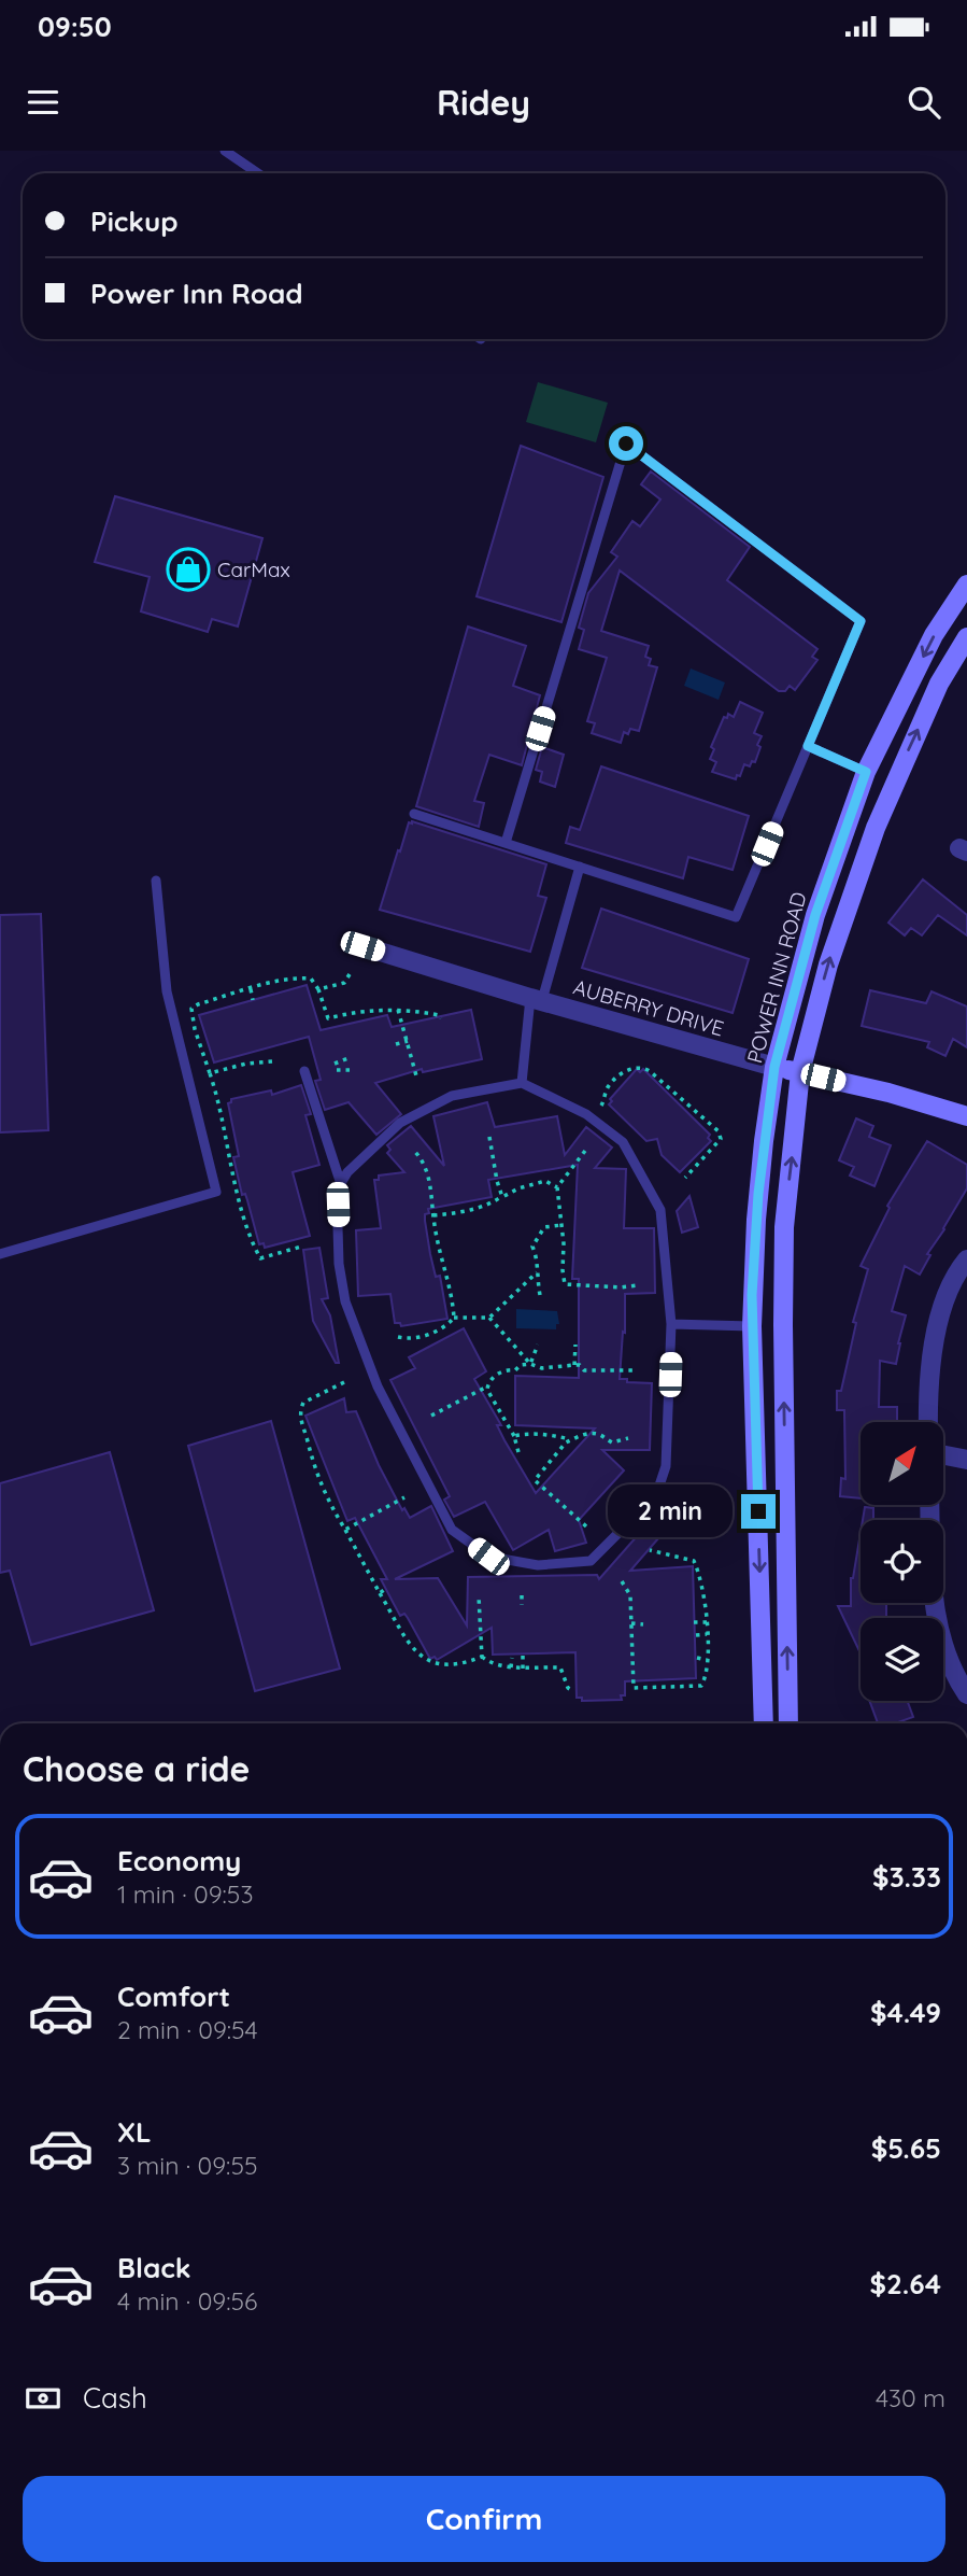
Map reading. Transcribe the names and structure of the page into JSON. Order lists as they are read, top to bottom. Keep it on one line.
{"streets":{"main road":["POWER INN ROAD","AUBERRY DRIVE"]},"crossings":[["POWER INN ROAD","AUBERRY DRIVE"]],"places":{"shop":["CarMax"]},"north":"top right","page":{"status":"09:50","header":"Ridey","banner":["Pickup","Power Inn Road"],"bubble":"2 min","heading":"Choose a ride","list":[{"name":"Economy","note":"1 min · 09:53","value":"$3.33"},{"name":"Comfort","note":"2 min · 09:54","value":"$4.49"},{"name":"XL","note":"3 min · 09:55","value":"$5.65"},{"name":"Black","note":"4 min · 09:56","value":"$2.64"}],"pay":["Cash","430 m"],"buttons":"Confirm"}}
